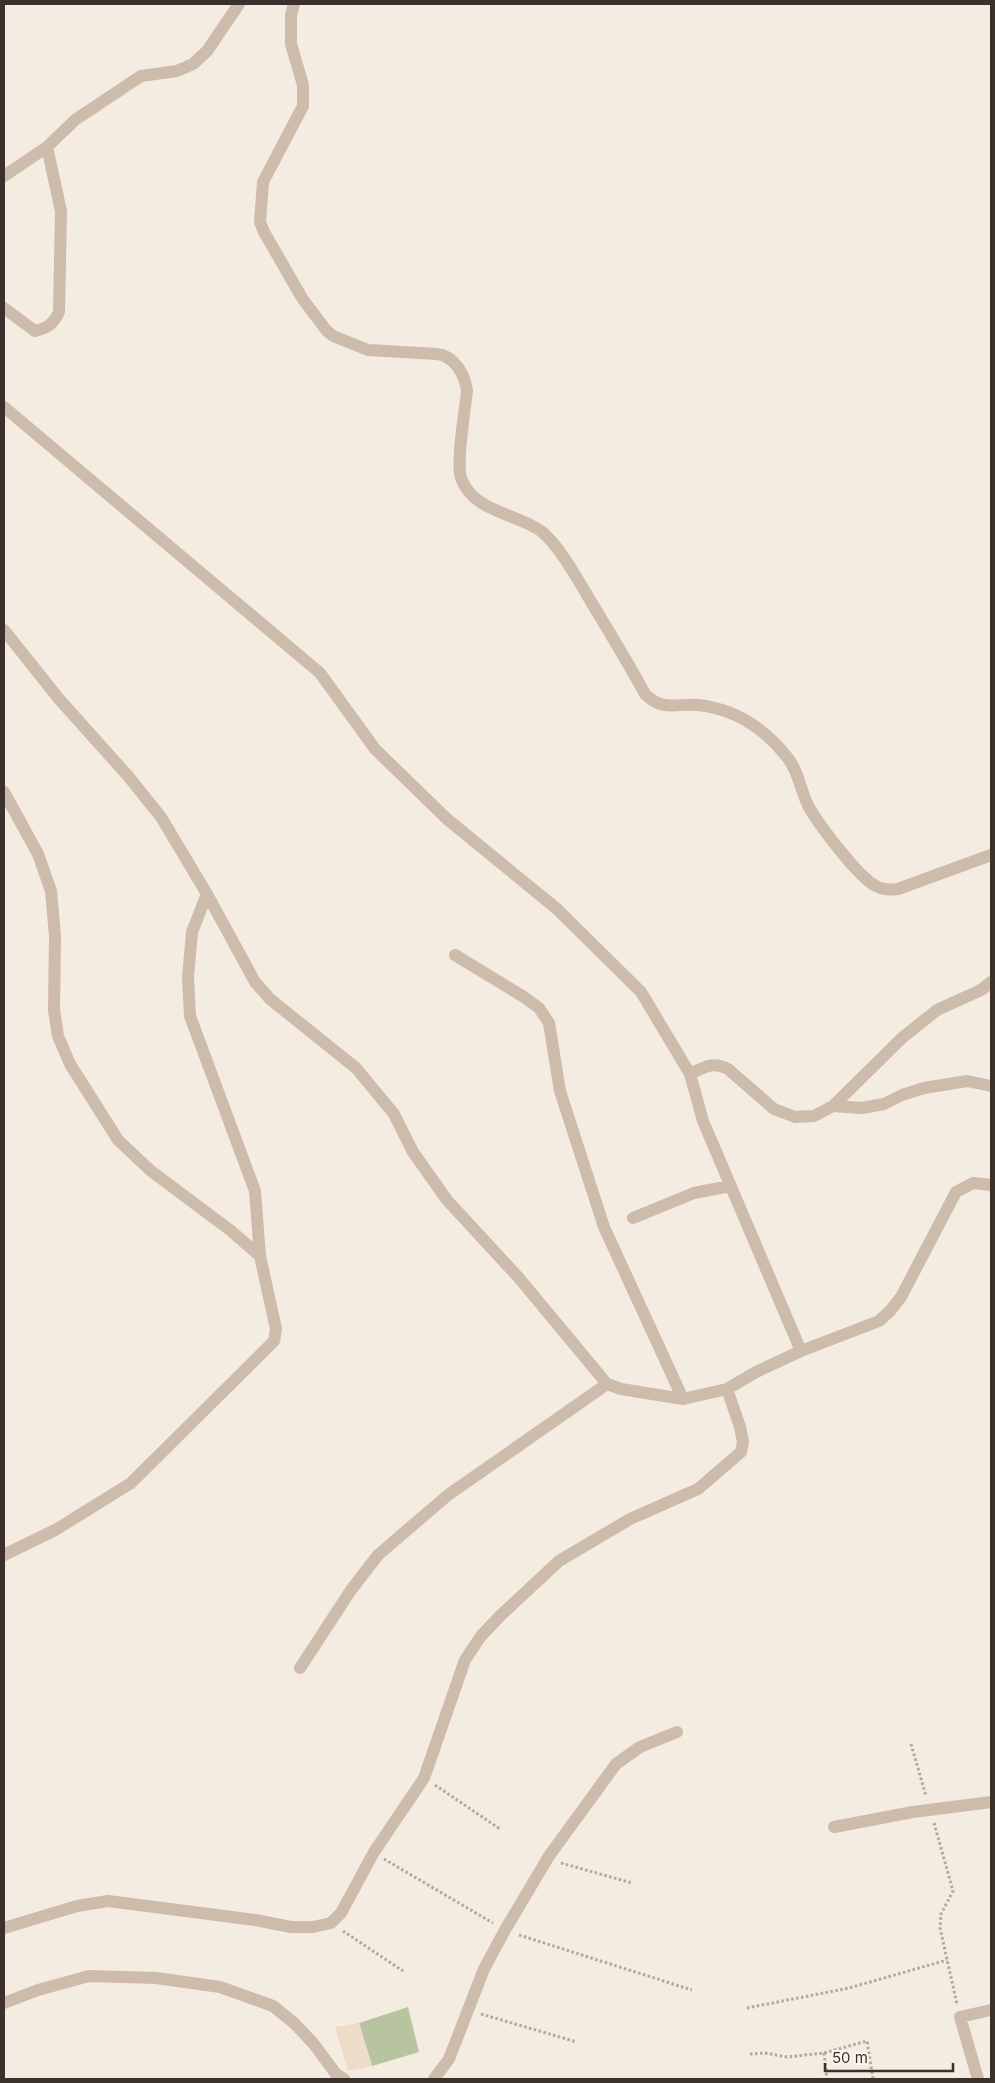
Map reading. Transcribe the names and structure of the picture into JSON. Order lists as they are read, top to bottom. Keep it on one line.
{"scale_bar":"50 m"}
